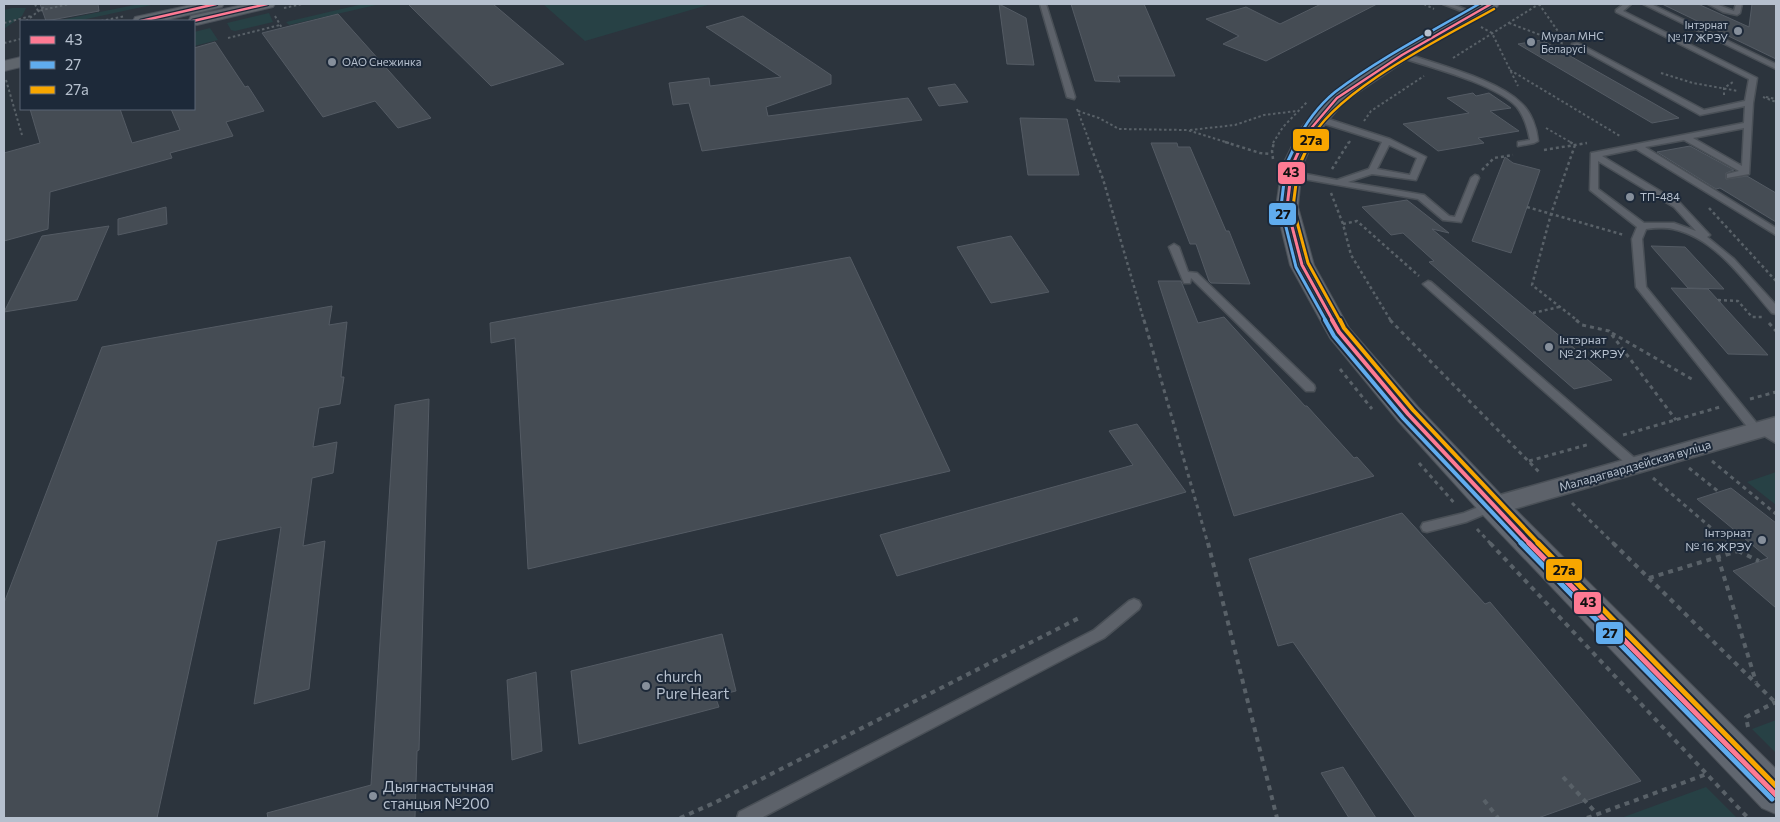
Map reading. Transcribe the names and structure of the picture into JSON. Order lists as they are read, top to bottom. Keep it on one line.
{"streets":{"street":["Маладагвардзейская вуліца"]},"places":["Інтэрнат № 17 ЖРЭУ","Мурал МНС Беларусі","ОАО Снежинка","ТП-484","Інтэрнат № 21 ЖРЭУ","Інтэрнат № 16 ЖРЭУ","church Pure Heart","Дыягнастычная станцыя №200"],"lines":["transit line 43","transit line 27","transit line 27а"],"legend":["43","27","27а"]}
